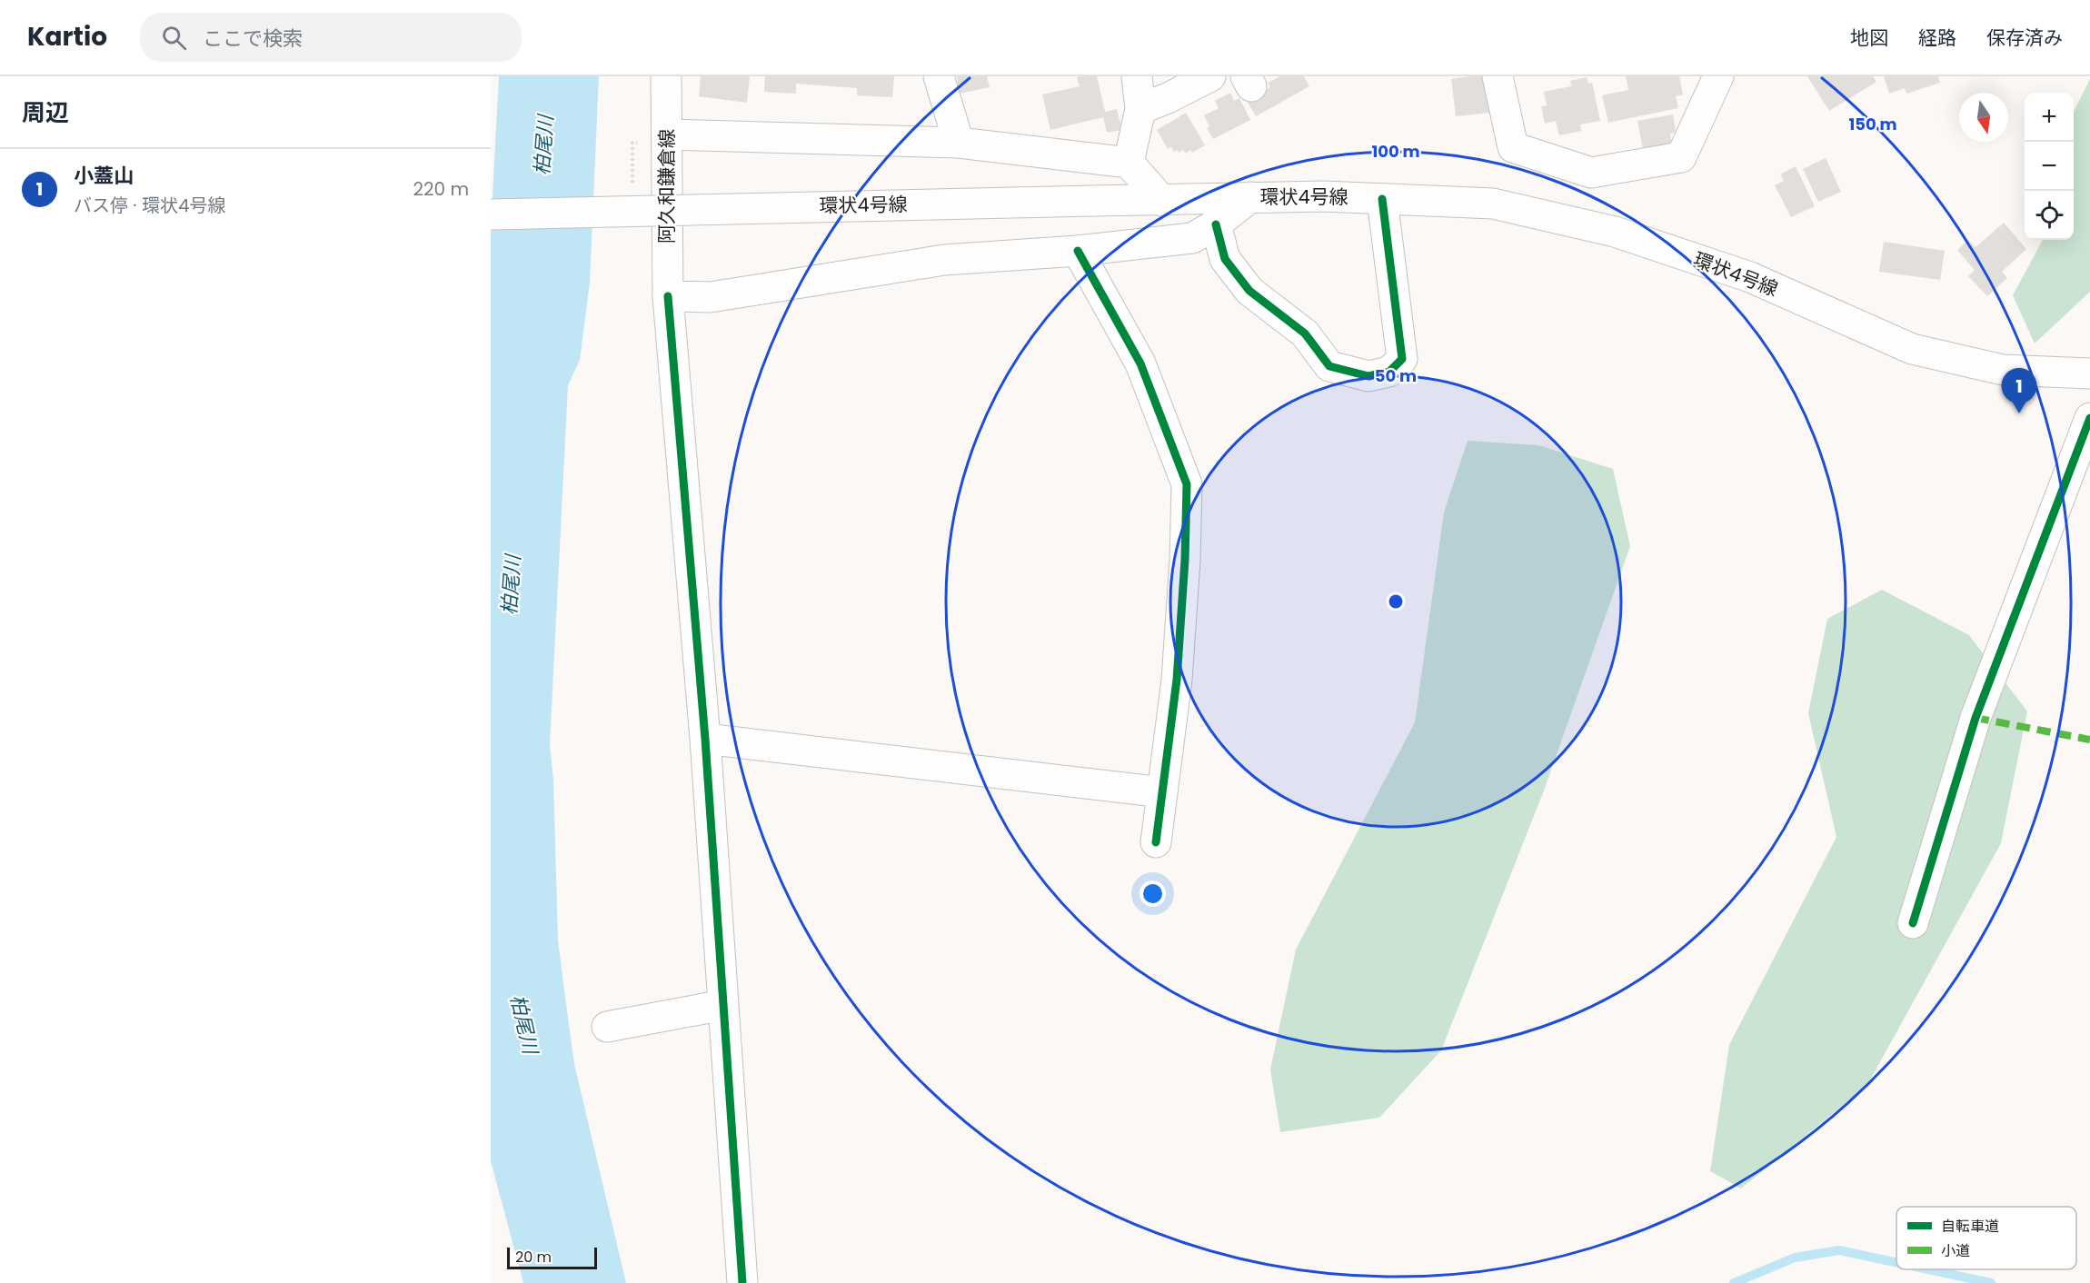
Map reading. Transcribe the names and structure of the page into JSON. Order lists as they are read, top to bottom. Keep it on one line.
{"streets":{"street":["阿久和鎌倉線","環状4号線"]},"water":["柏尾川"],"legend":["自転車道","小道"],"scale_bar":"20 m","north":"bottom","page":{"header":"Kartio","search":"ここで検索","nav":["地図","経路","保存済み"],"heading":"周辺","map_buttons":["+","−"],"list":[{"mark":"1","name":"小蓋山","note":"バス停 · 環状4号線","value":"220 m"}],"pins":"1","scale":"20 m"},"rings":["150 m","100 m","50 m"]}
